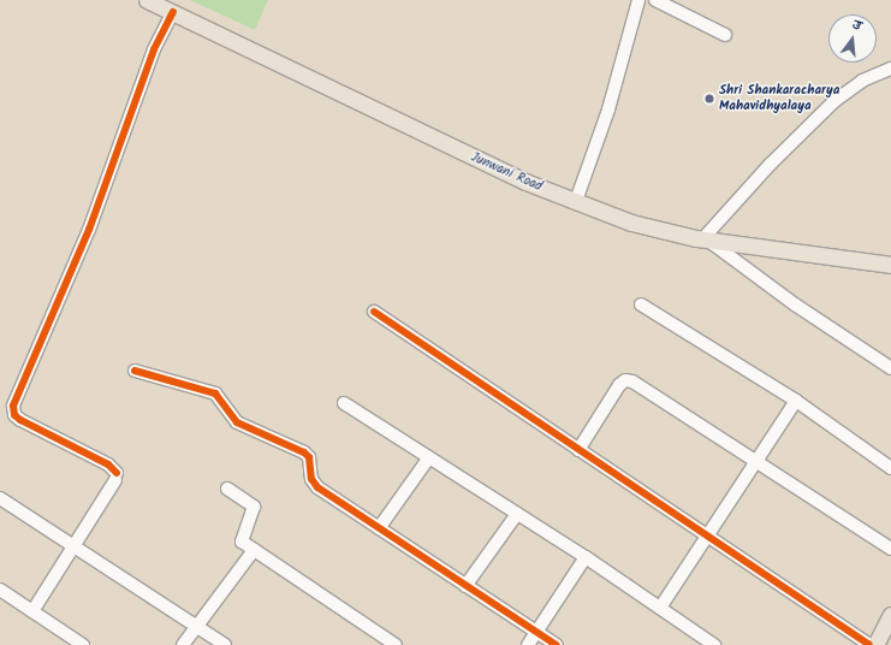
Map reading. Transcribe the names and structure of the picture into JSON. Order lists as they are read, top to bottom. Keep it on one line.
{"streets":{"main road":["Junwani Road"]},"places":["Shri Shankaracharya Mahavidhyalaya"],"north":"top"}
